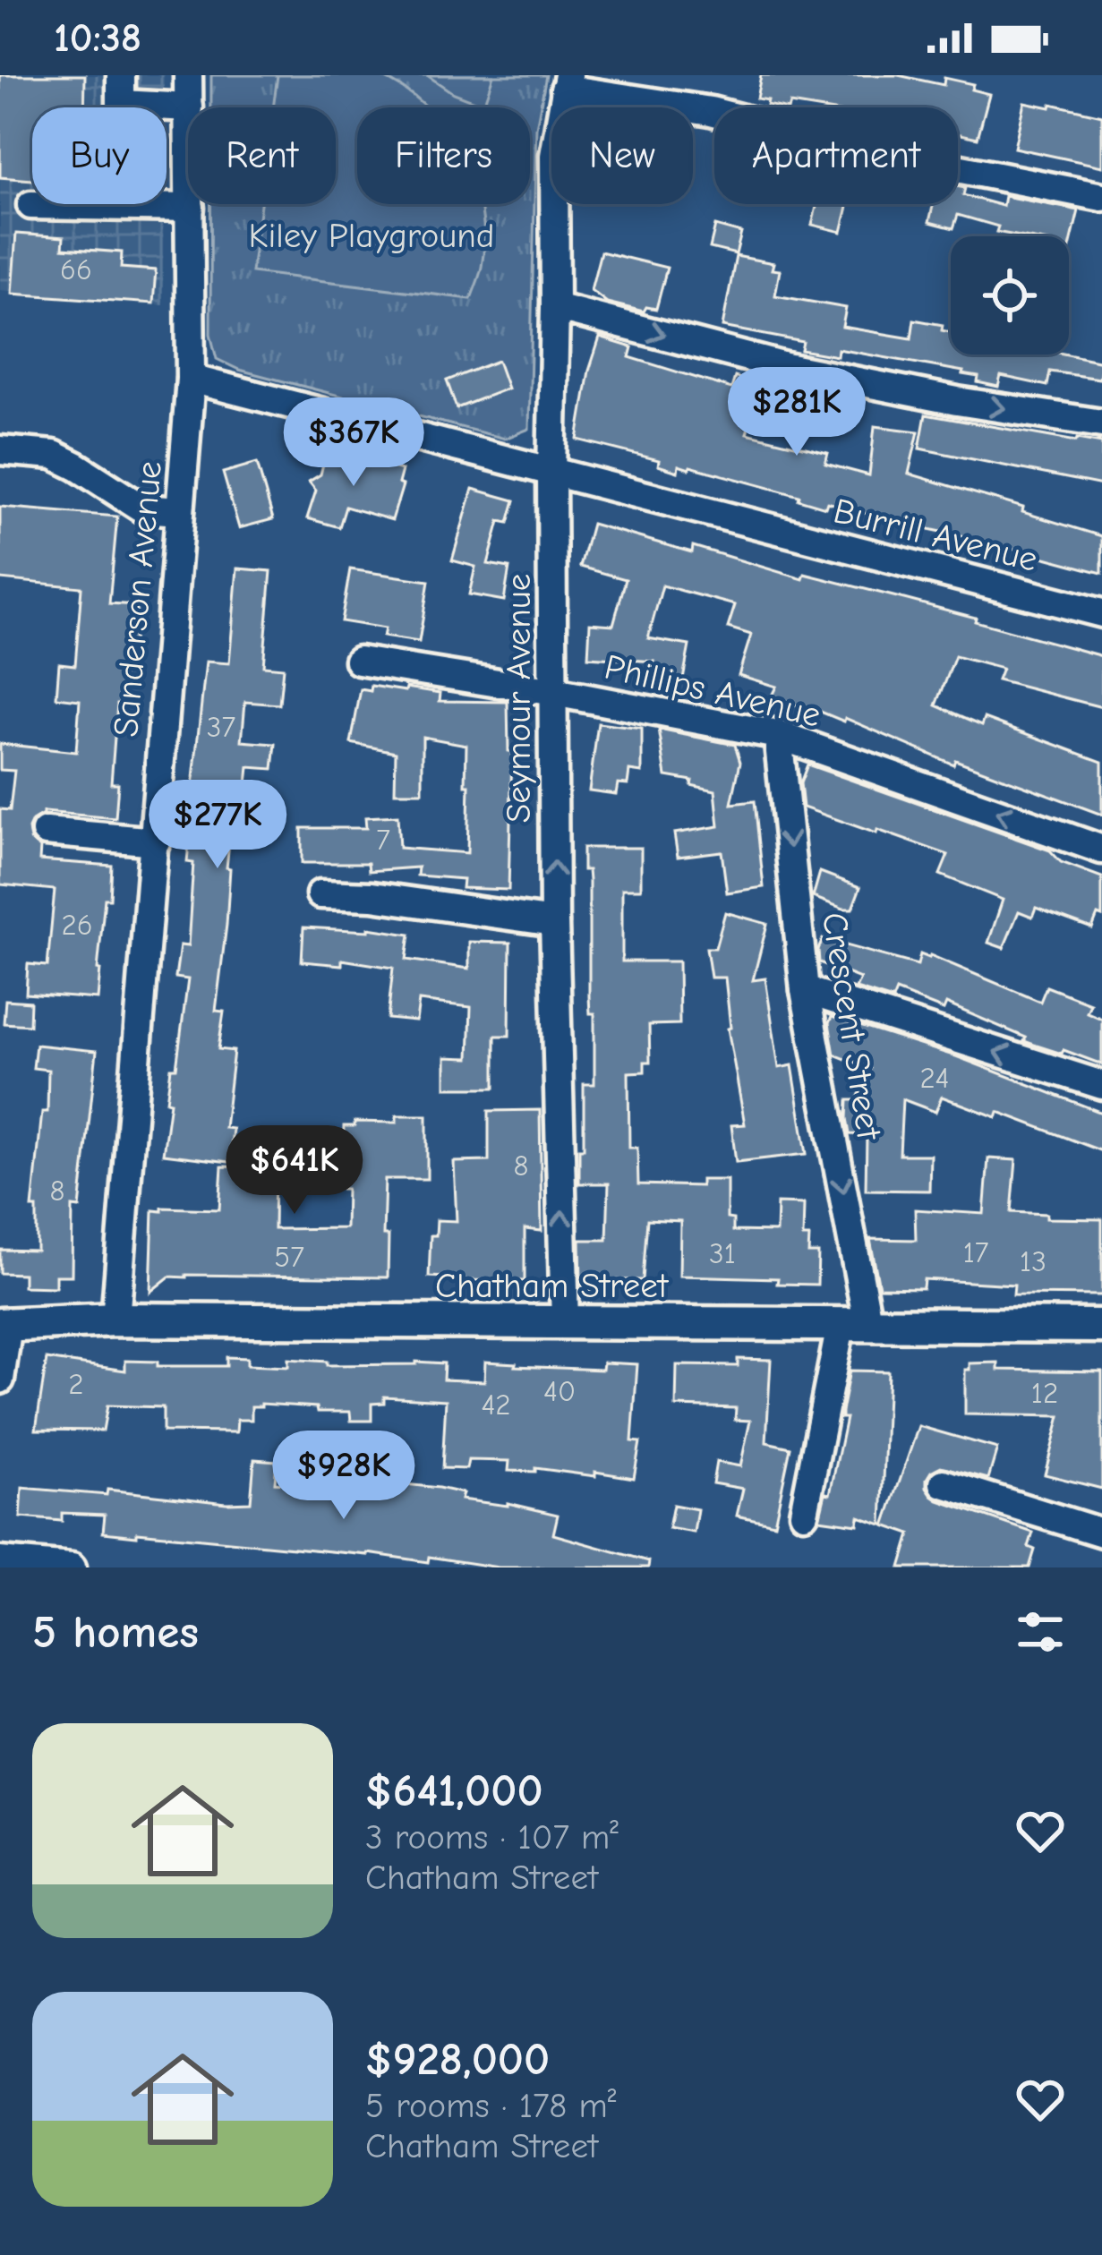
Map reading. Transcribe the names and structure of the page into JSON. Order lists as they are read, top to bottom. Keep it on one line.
{"streets":{"main road":["Chatham Street"],"street":["Burrill Avenue","Sanderson Avenue","Phillips Avenue","Seymour Avenue","Crescent Street"]},"crossings":[["Burrill Avenue","Sanderson Avenue"],["Burrill Avenue","Seymour Avenue"],["Sanderson Avenue","Chatham Street"],["Phillips Avenue","Seymour Avenue"],["Phillips Avenue","Crescent Street"],["Seymour Avenue","Chatham Street"],["Crescent Street","Chatham Street"]],"one_way":["Seymour Avenue","Crescent Street"],"parks":["Kiley Playground"],"house_numbers":["66","37","7","26","24","8","8","17","31","57","13","2","40","12","42"],"page":{"status":"10:38","chip":["Buy","Rent","Filters","New","Apartment"],"price":["$281K","$367K","$277K","$641K","$928K"],"heading":"5 homes","list":[{"name":"$641,000","note":"3 rooms · 107 m² · Chatham Street"},{"name":"$928,000","note":"5 rooms · 178 m² · Chatham Street"}]}}
